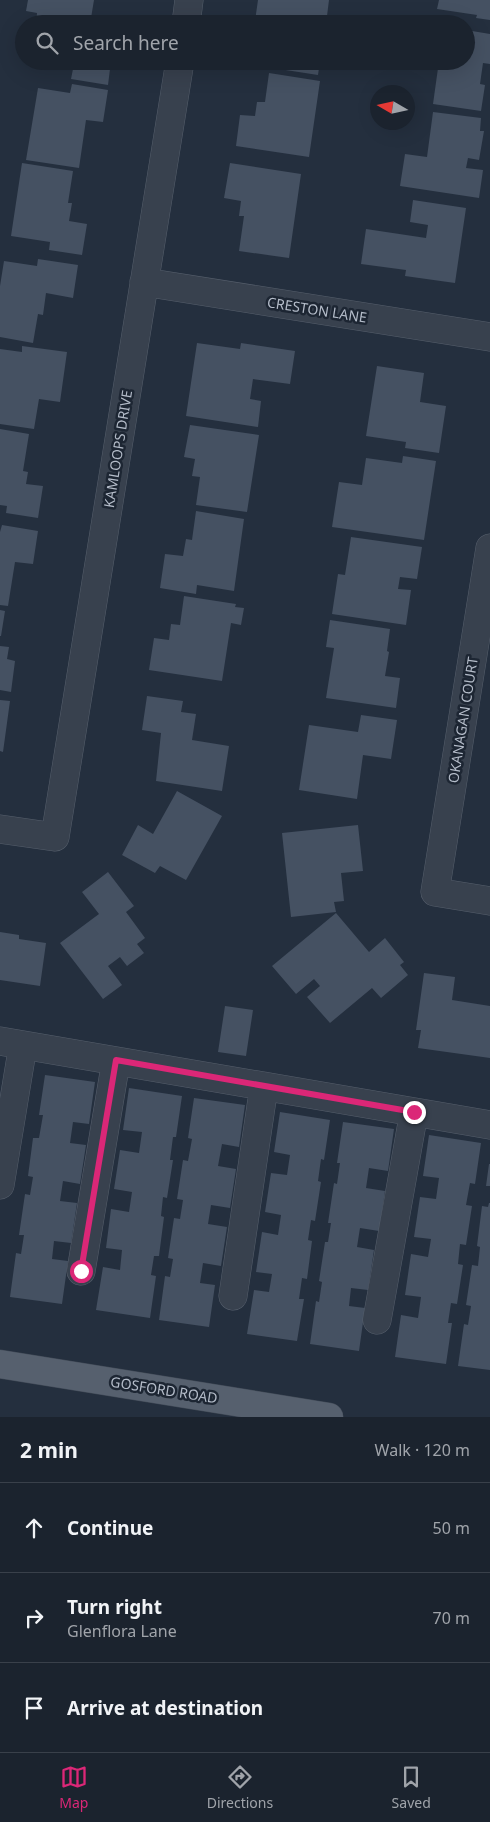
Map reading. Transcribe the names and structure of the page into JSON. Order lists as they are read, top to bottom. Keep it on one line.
{"streets":{"main road":["GOSFORD ROAD"],"street":["CRESTON LANE","KAMLOOPS DRIVE","OKANAGAN COURT"]},"crossings":[["CRESTON LANE","KAMLOOPS DRIVE"]],"north":"left","page":{"search":"Search here","heading":["2 min","Walk · 120 m"],"list":[["Continue","50 m"],["Turn right","Glenflora Lane","70 m"],"Arrive at destination"],"nav":["Map","Directions","Saved"]}}
